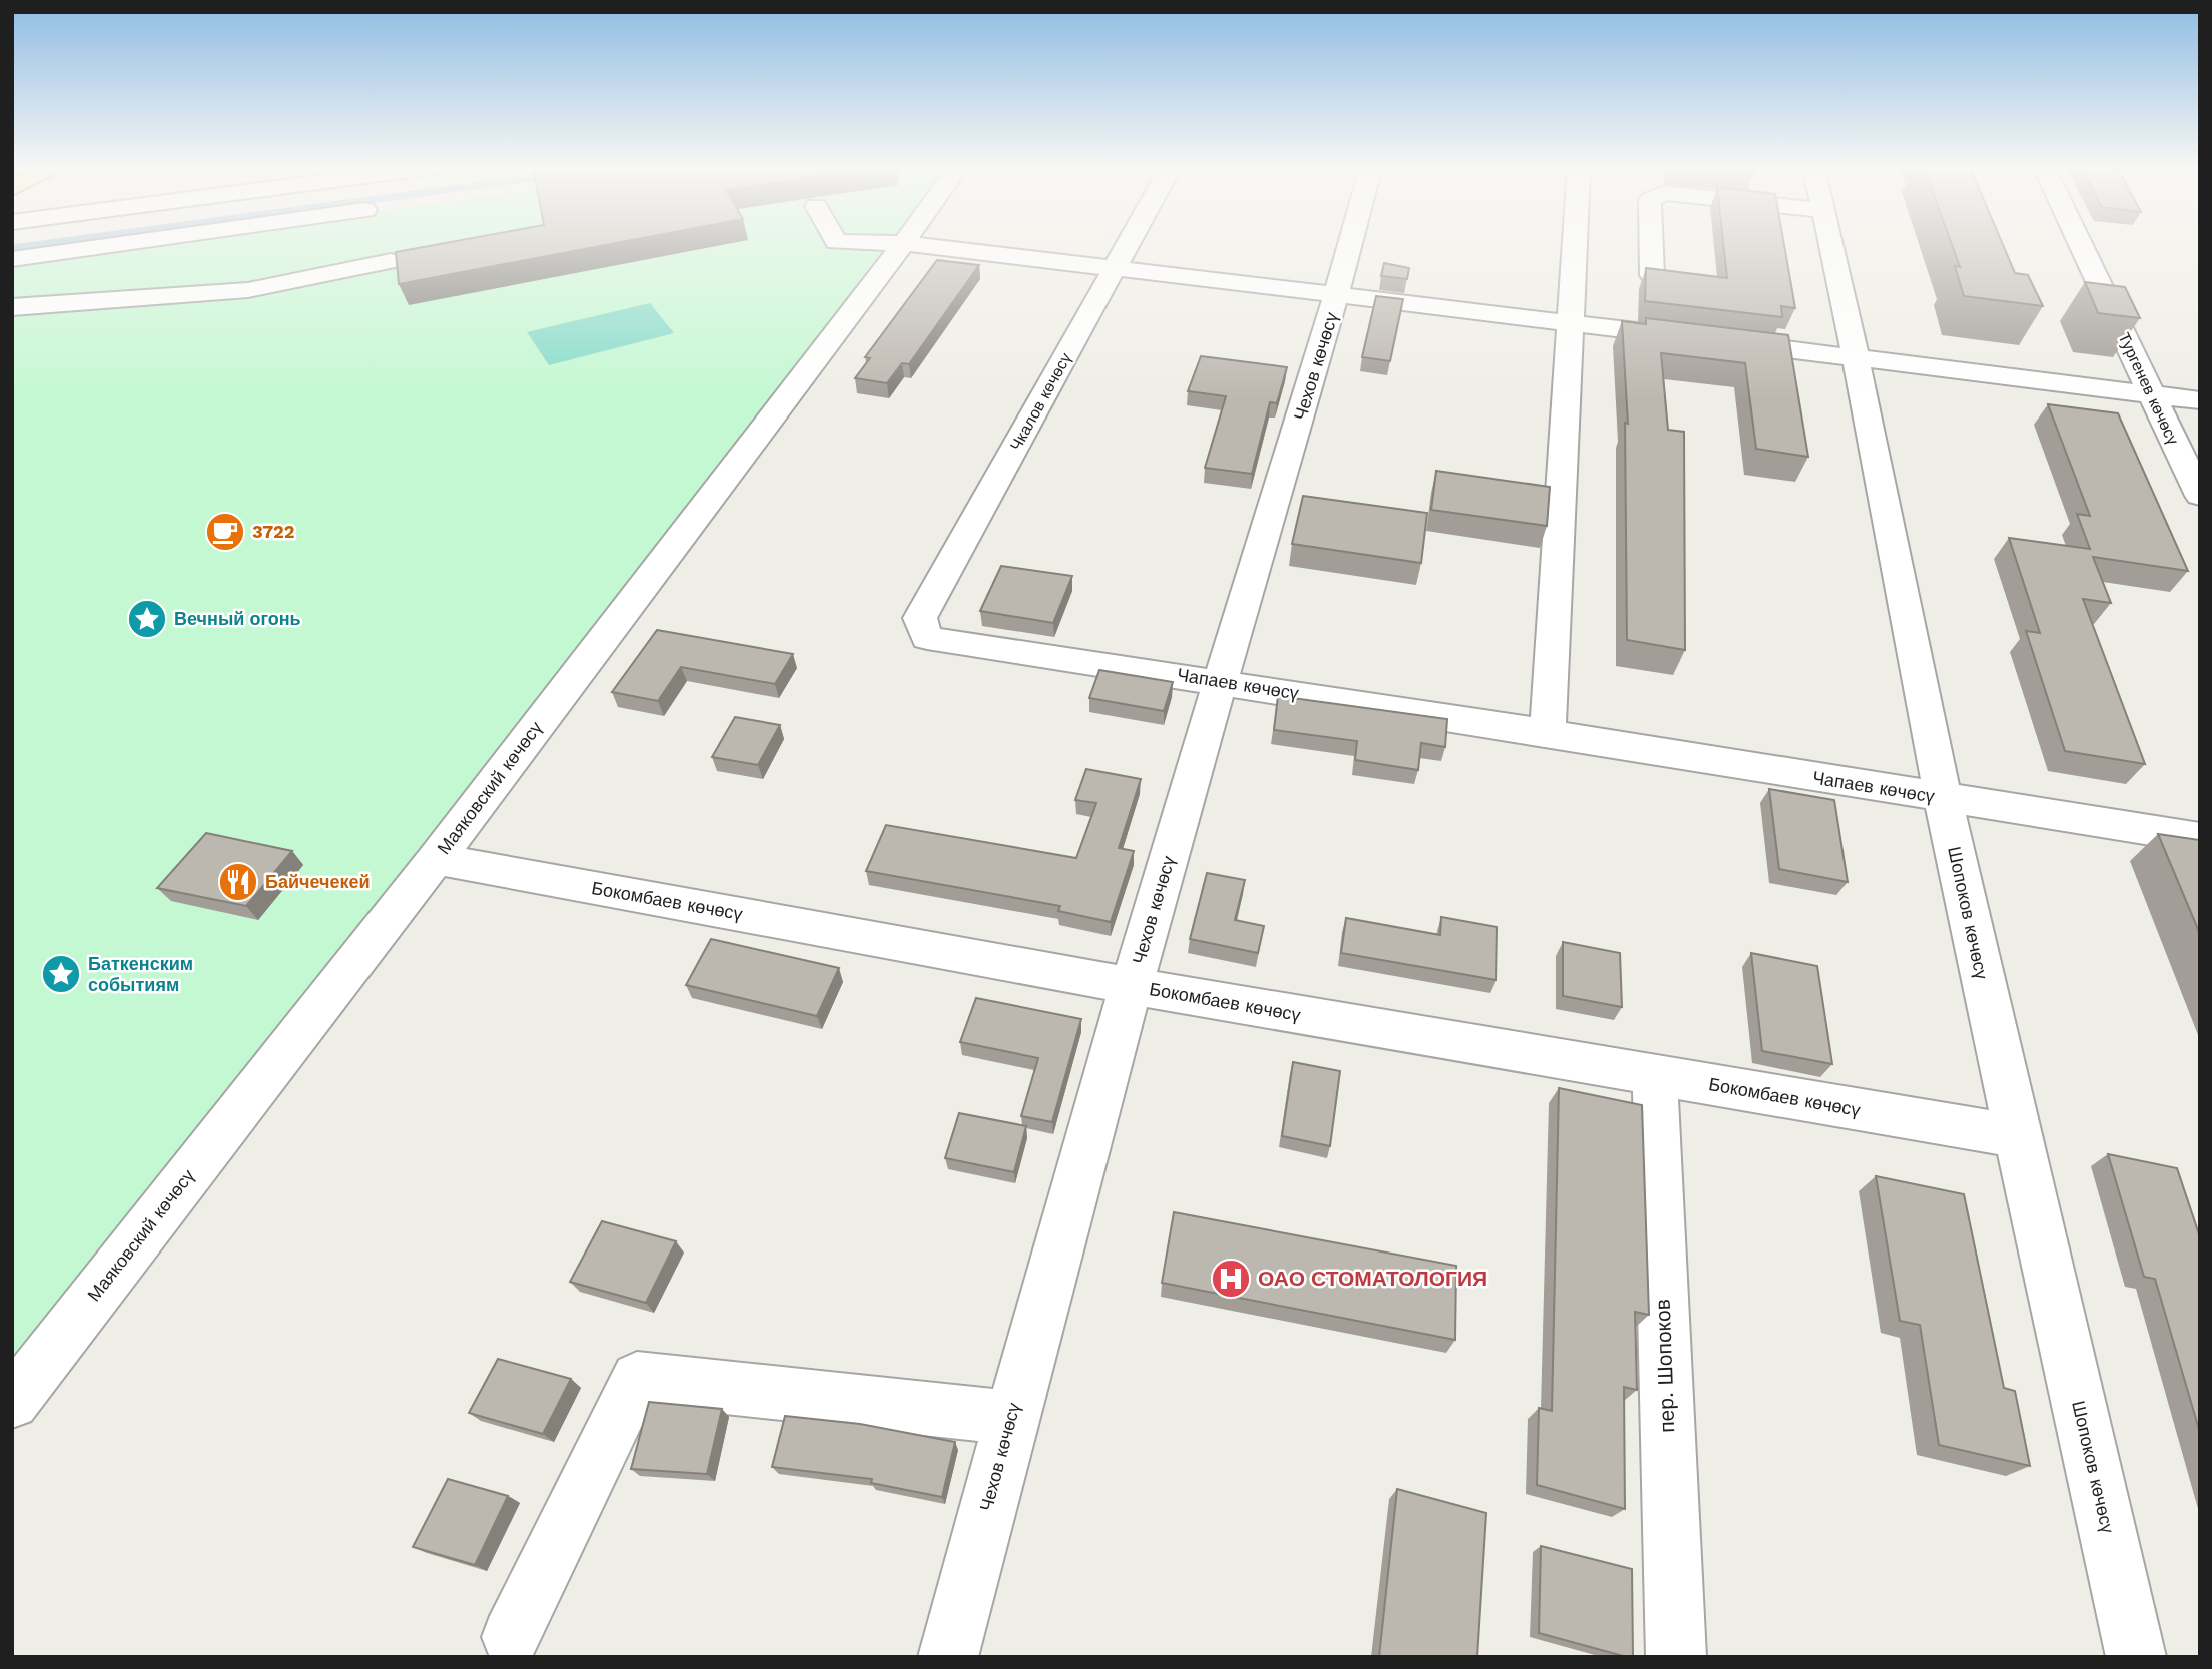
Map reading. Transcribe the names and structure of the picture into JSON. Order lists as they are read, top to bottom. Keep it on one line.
{"streets":{"street":["Чехов көчөсү","Тургенев көчөсү","Чкалов көчөсү","Чапаев көчөсү","Маяковский көчөсү","Бокомбаев көчөсү","Шопоков көчөсү","пер. Шопоков"]},"crossings":[["Чехов көчөсү","Чапаев көчөсү"],["Чехов көчөсү","Бокомбаев көчөсү"],["Чкалов көчөсү","Чапаев көчөсү"],["Чапаев көчөсү","Шопоков көчөсү"],["Маяковский көчөсү","Бокомбаев көчөсү"],["Бокомбаев көчөсү","Шопоков көчөсү"],["Бокомбаев көчөсү","пер. Шопоков"]],"places":{"cafe":["3722"],"place":["Вечный огонь","Баткенским событиям"],"restaurant":["Байчечекей"],"hospital":["ОАО СТОМАТОЛОГИЯ"]}}
